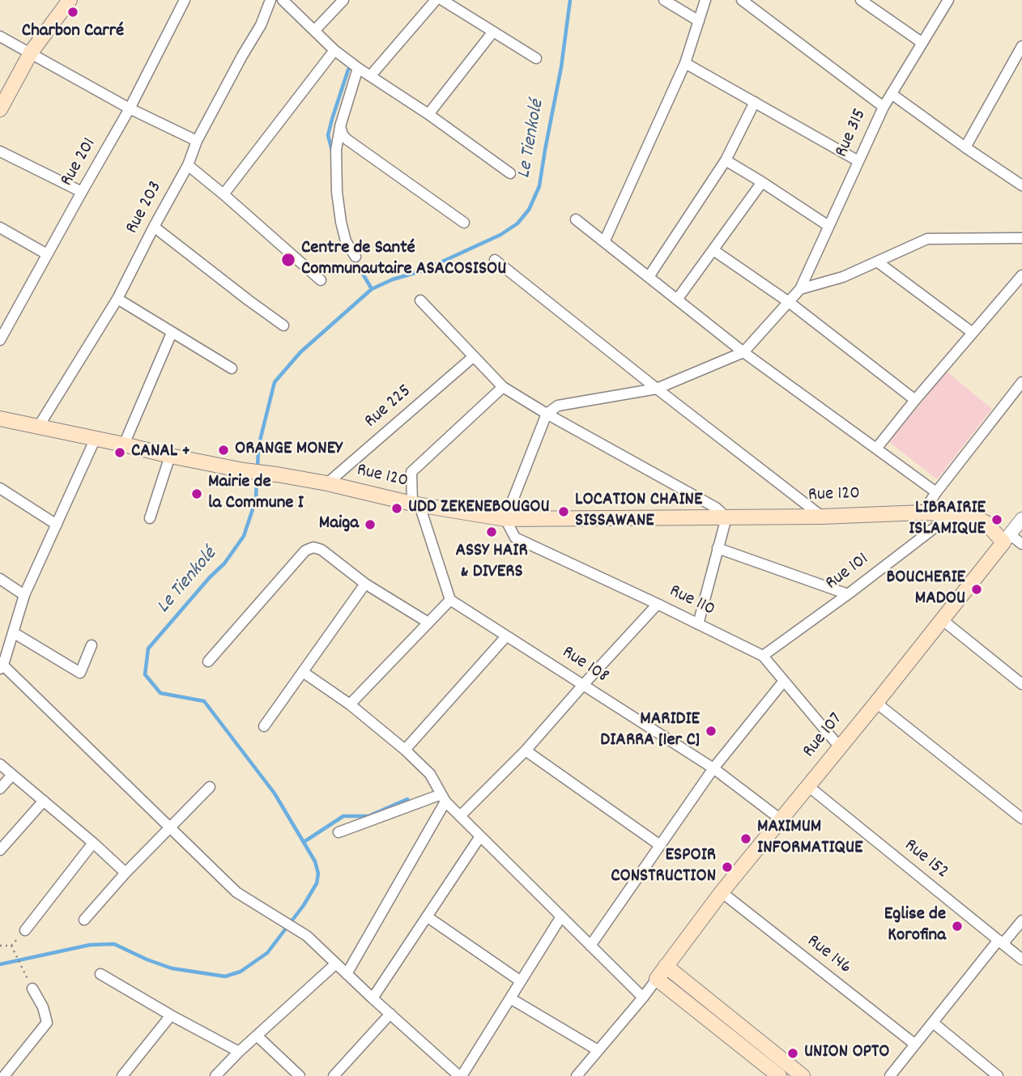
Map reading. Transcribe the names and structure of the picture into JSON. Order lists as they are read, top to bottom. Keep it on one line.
{"streets":{"main road":["Rue 120","Rue 107"],"street":["Rue 315","Rue 201","Rue 203","Rue 225","Rue 101","Rue 110","Rue 108","Rue 152","Rue 146"]},"crossings":[["Rue 203","Rue 120"],["Rue 225","Rue 120"],["Rue 120","Rue 101"],["Rue 120","Rue 110"],["Rue 101","Rue 110"],["Rue 110","Rue 107"],["Rue 108","Rue 107"],["Rue 107","Rue 152"],["Rue 107","Rue 146"]],"water":["Le Tienkolé"],"places":["Charbon Carré","Centre de Santé Communautaire ASACOSISOU","ORANGE MONEY","CANAL +","Mairie de la Commune I","UDD ZEKENEBOUGOU","LOCATION CHAINE SISSAWANE","LIBRAIRIE ISLAMIQUE","Maiga","ASSY HAIR & DIVERS","BOUCHERIE MADOU","MARIDIE DIARRA [1er C]","MAXIMUM INFORMATIQUE","ESPOIR CONSTRUCTION","Eglise de Korofina","UNION OPTO"]}
